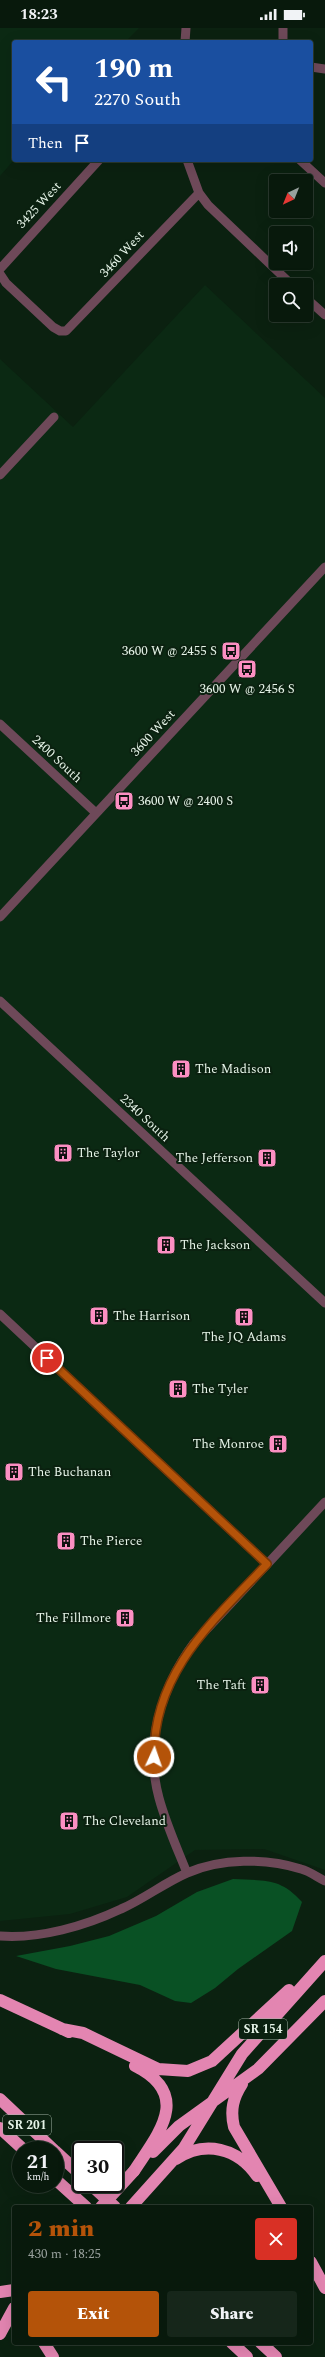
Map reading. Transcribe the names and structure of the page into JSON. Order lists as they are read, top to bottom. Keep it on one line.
{"streets":{"highway":["SR 154","SR 201"],"street":["3425 West","3460 West","3600 West","2400 South","2340 South"]},"crossings":[["3600 West","2400 South"]],"places":{"bus stop":["3600 W @ 2455 S","3600 W @ 2456 S","3600 W @ 2400 S"],"building":["The Madison","The Taylor","The Jefferson","The Jackson","The Harrison","The JQ Adams","The Tyler","The Monroe","The Buchanan","The Pierce","The Fillmore","The Taft","The Cleveland"]},"north":"bottom left","page":{"status":"18:23","turn":["190 m","2270 South"],"then":"Then","speed":"21 km/h","limit":"30","heading":["2 min","430 m · 18:25"],"buttons":["Exit","Share"]}}
